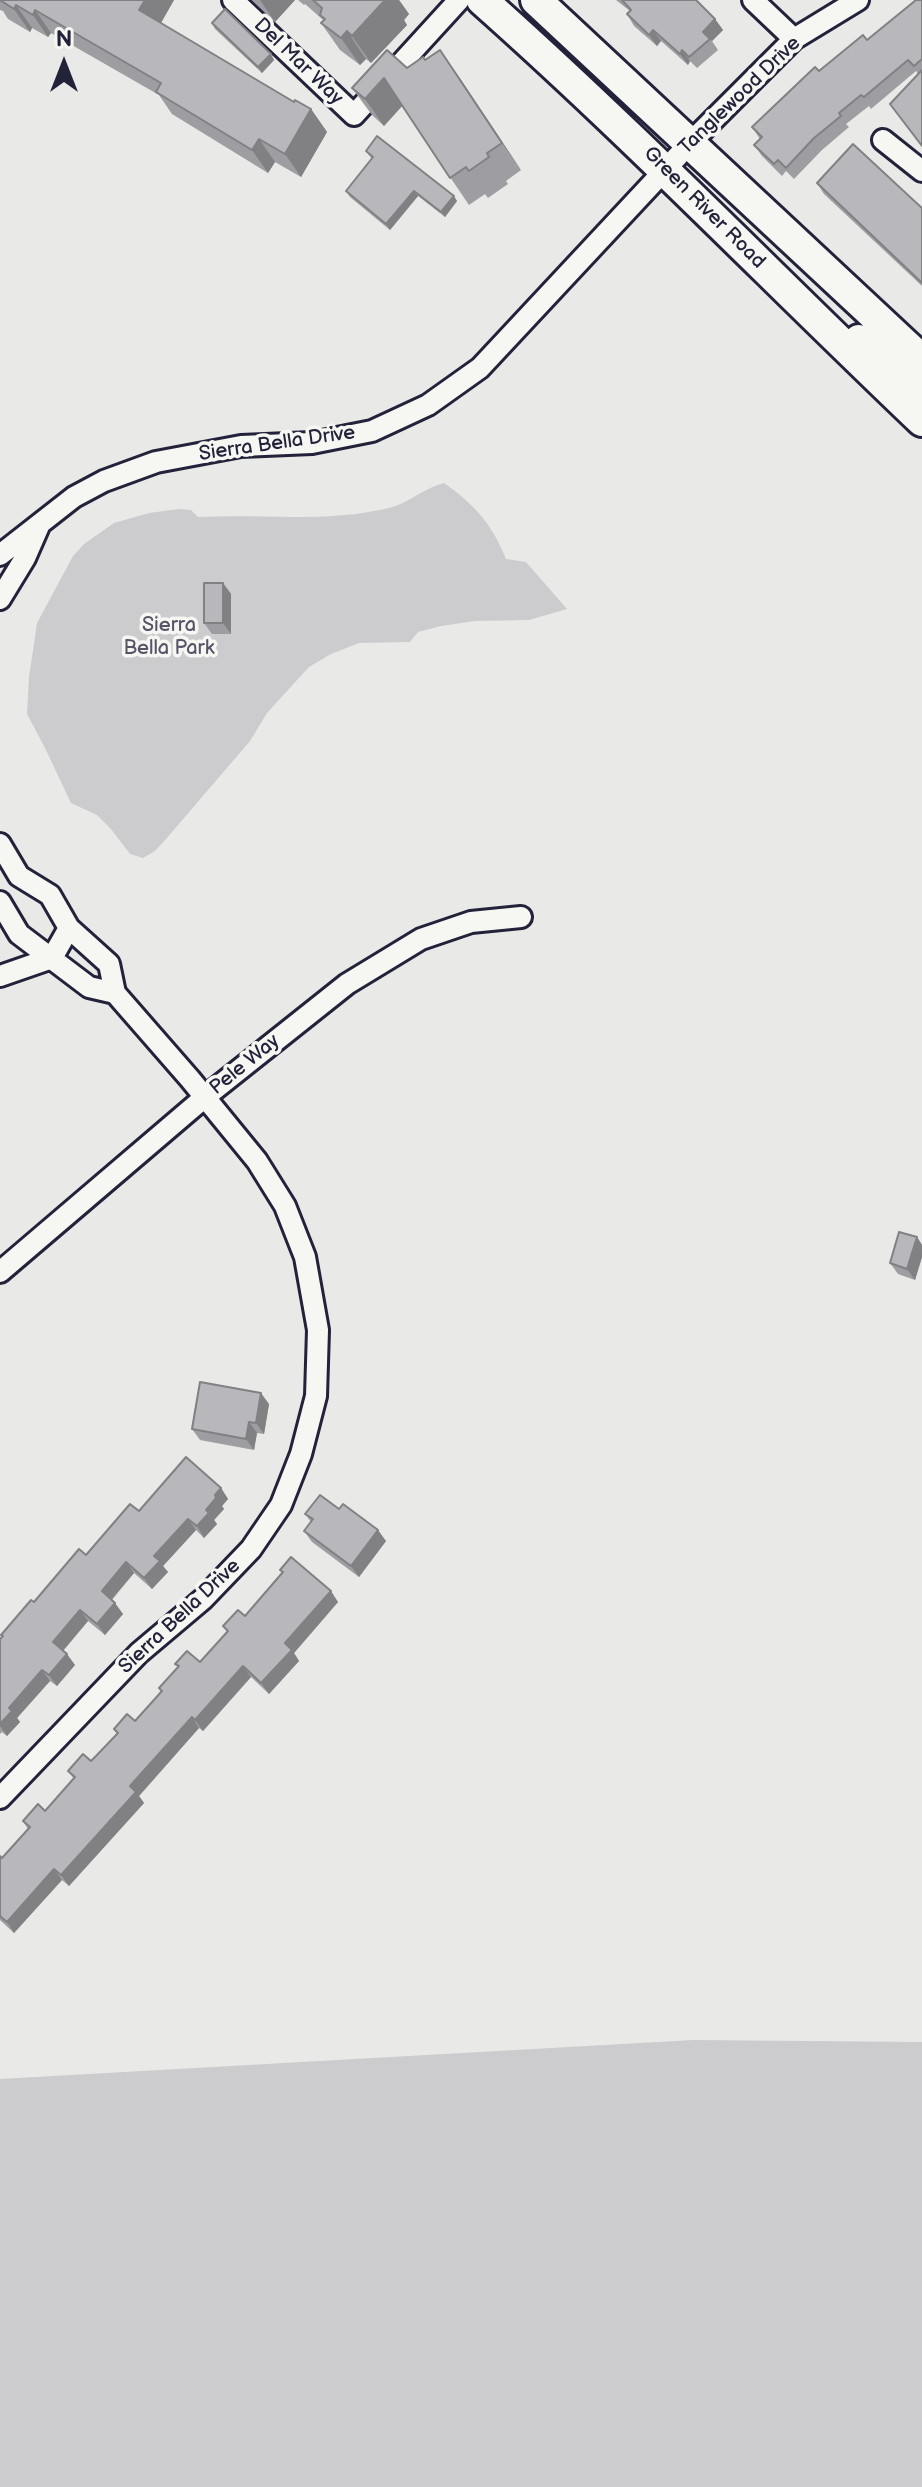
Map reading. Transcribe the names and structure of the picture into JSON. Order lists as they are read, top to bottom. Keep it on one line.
{"streets":{"main road":["Green River Road"],"street":["Del Mar Way","Tanglewood Drive","Sierra Bella Drive","Pele Way"]},"crossings":[["Tanglewood Drive","Green River Road"],["Tanglewood Drive","Sierra Bella Drive"],["Green River Road","Sierra Bella Drive"],["Sierra Bella Drive","Pele Way"]],"parks":["Sierra Bella Park"],"north":"top"}
